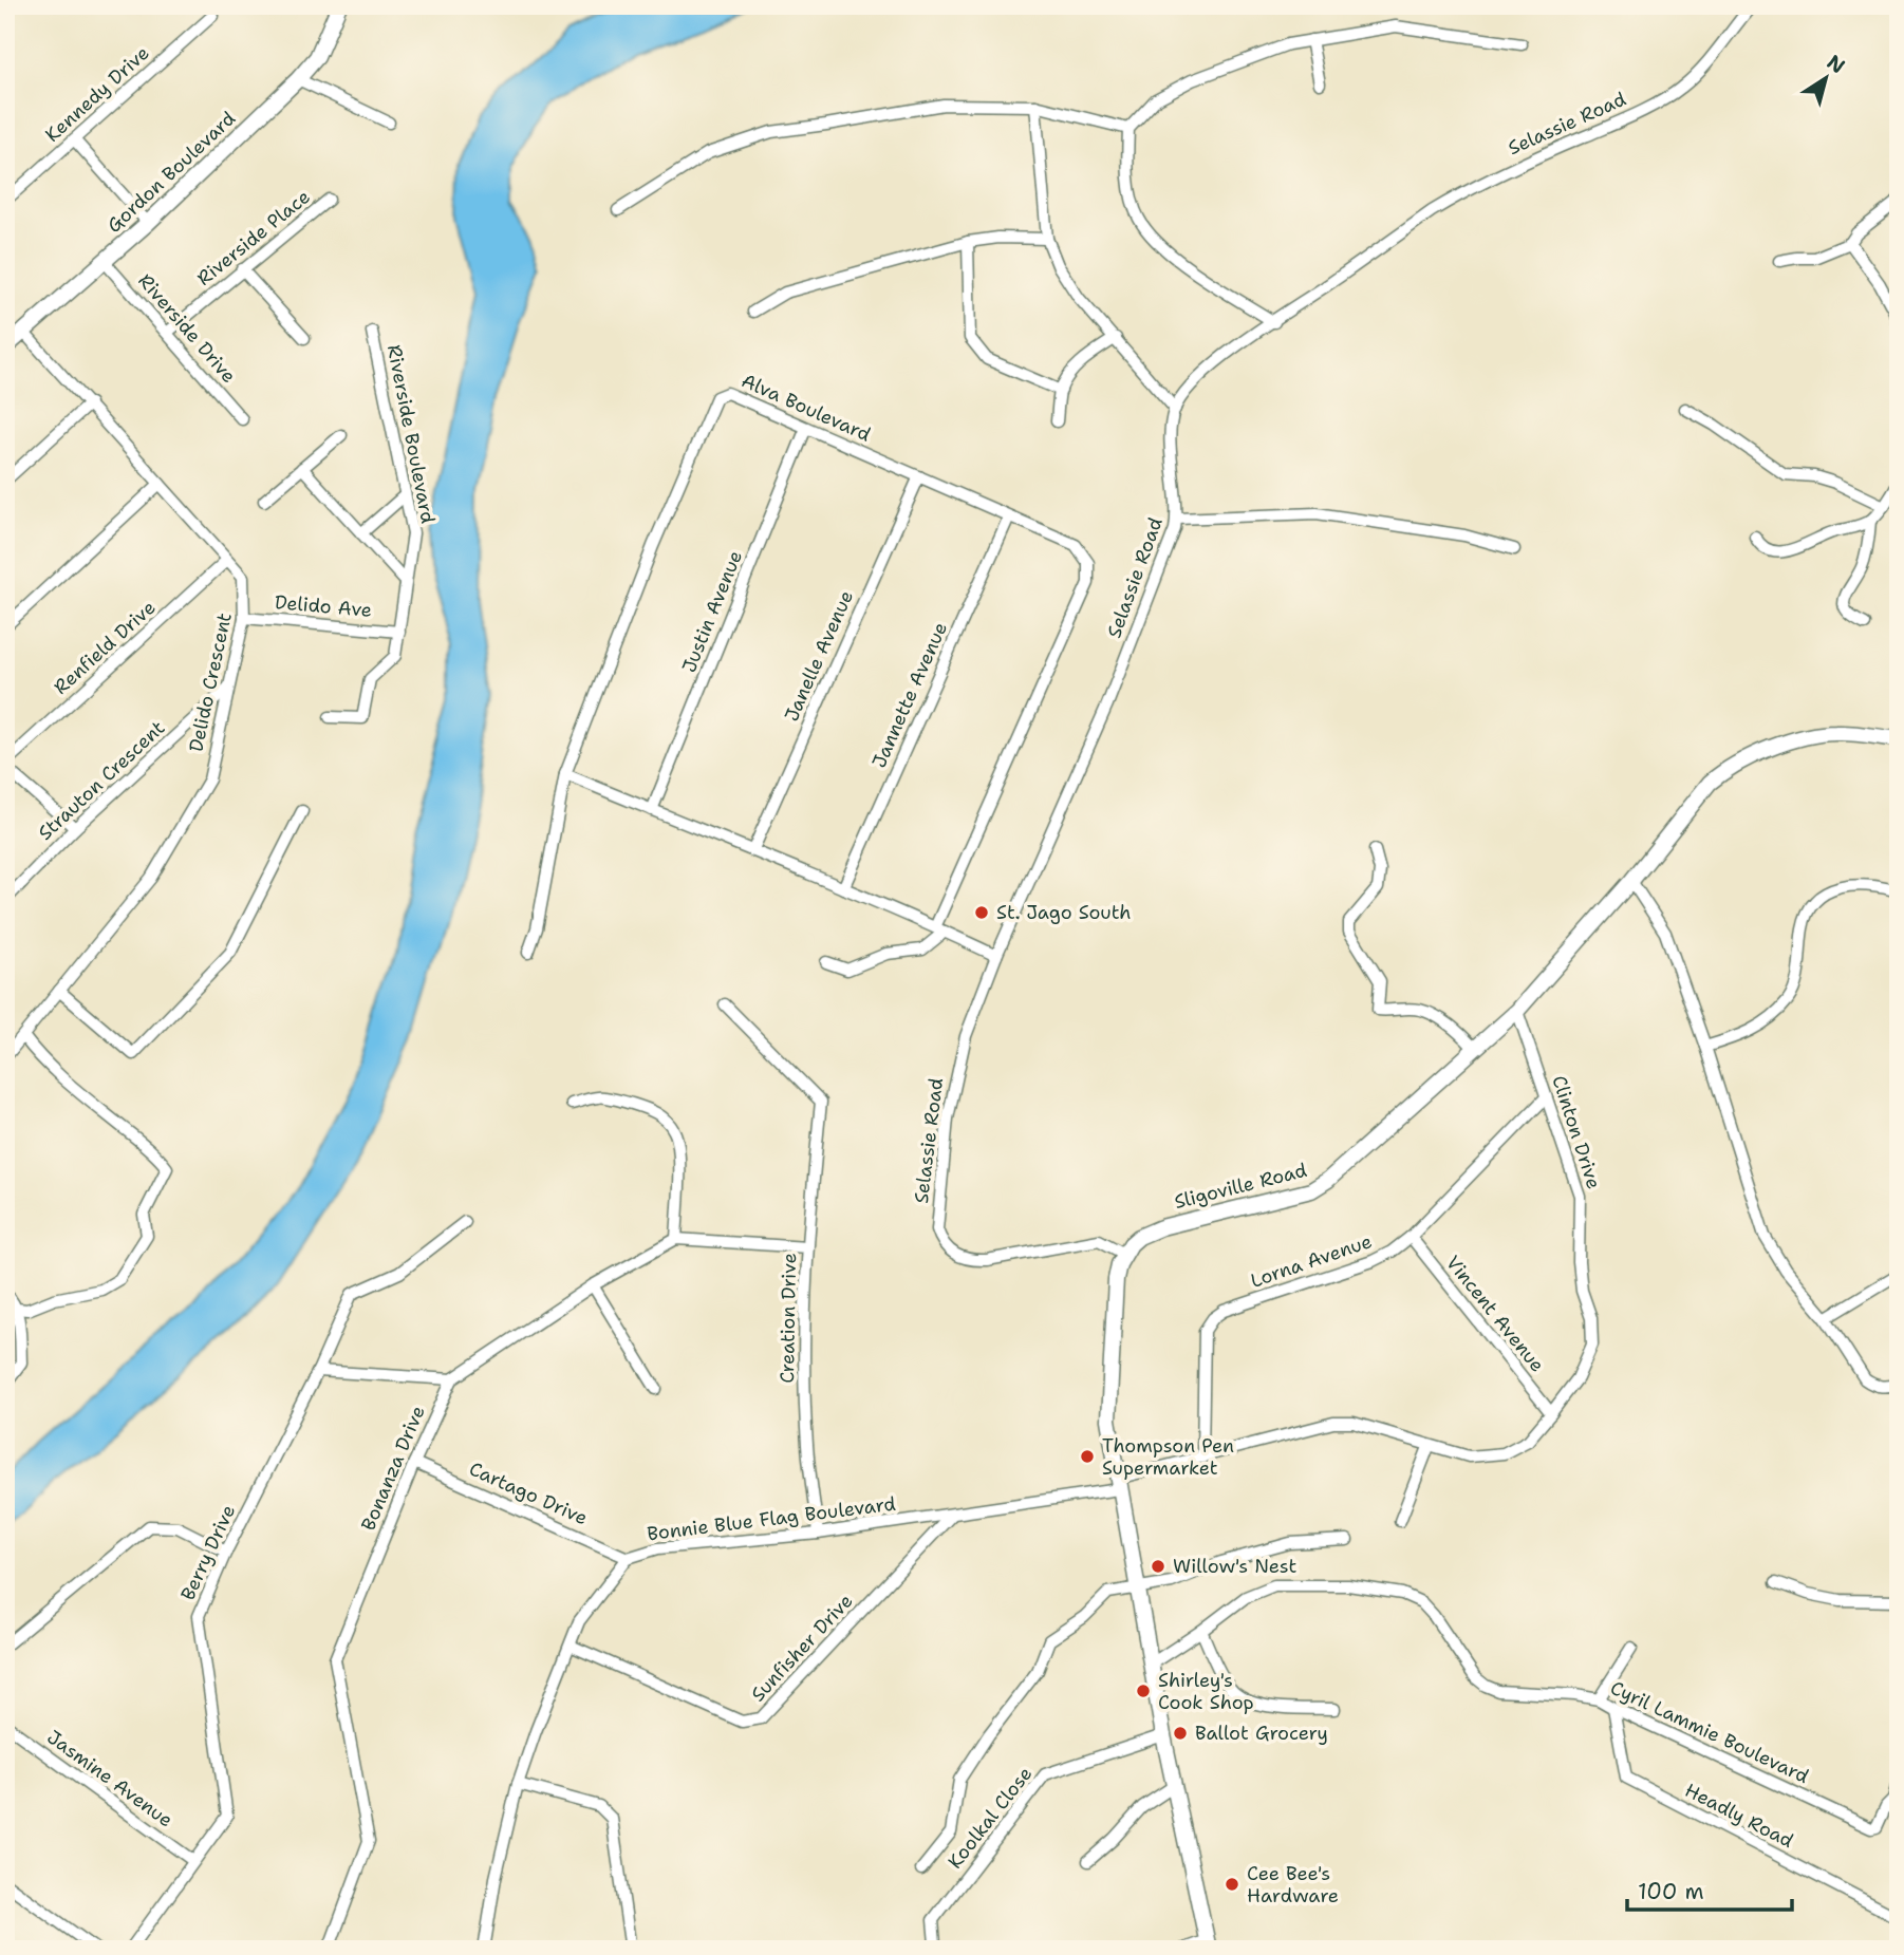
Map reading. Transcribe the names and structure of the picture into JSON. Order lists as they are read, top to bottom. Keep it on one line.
{"streets":{"street":["Kennedy Drive","Selassie Road","Gordon Boulevard","Riverside Place","Riverside Drive","Alva Boulevard","Riverside Boulevard","Delido Ave","Justin Avenue","Renfield Drive","Janelle Avenue","Delido Crescent","Jannette Avenue","Strauton Crescent","Clinton Drive","Sligoville Road","Lorna Avenue","Vincent Avenue","Creation Drive","Bonanza Drive","Cartago Drive","Bonnie Blue Flag Boulevard","Berry Drive","Sunfisher Drive","Cyril Lammie Boulevard","Jasmine Avenue","Headly Road","Koolkal Close"]},"crossings":[["Selassie Road","Sligoville Road"],["Gordon Boulevard","Riverside Drive"],["Gordon Boulevard","Delido Crescent"],["Riverside Place","Riverside Drive"],["Alva Boulevard","Justin Avenue"],["Alva Boulevard","Janelle Avenue"],["Alva Boulevard","Jannette Avenue"],["Riverside Boulevard","Delido Ave"],["Delido Ave","Delido Crescent"],["Renfield Drive","Delido Crescent"],["Delido Crescent","Strauton Crescent"],["Clinton Drive","Sligoville Road"],["Clinton Drive","Lorna Avenue"],["Clinton Drive","Vincent Avenue"],["Clinton Drive","Bonnie Blue Flag Boulevard"],["Lorna Avenue","Vincent Avenue"],["Creation Drive","Bonnie Blue Flag Boulevard"],["Bonanza Drive","Cartago Drive"],["Cartago Drive","Bonnie Blue Flag Boulevard"],["Bonnie Blue Flag Boulevard","Sunfisher Drive"],["Berry Drive","Jasmine Avenue"],["Cyril Lammie Boulevard","Headly Road"]],"places":["St. Jago South","Thompson Pen Supermarket","Willow's Nest","Shirley's Cook Shop","Ballot Grocery","Cee Bee's Hardware"],"scale_bar":"100 m","north":"top right"}
